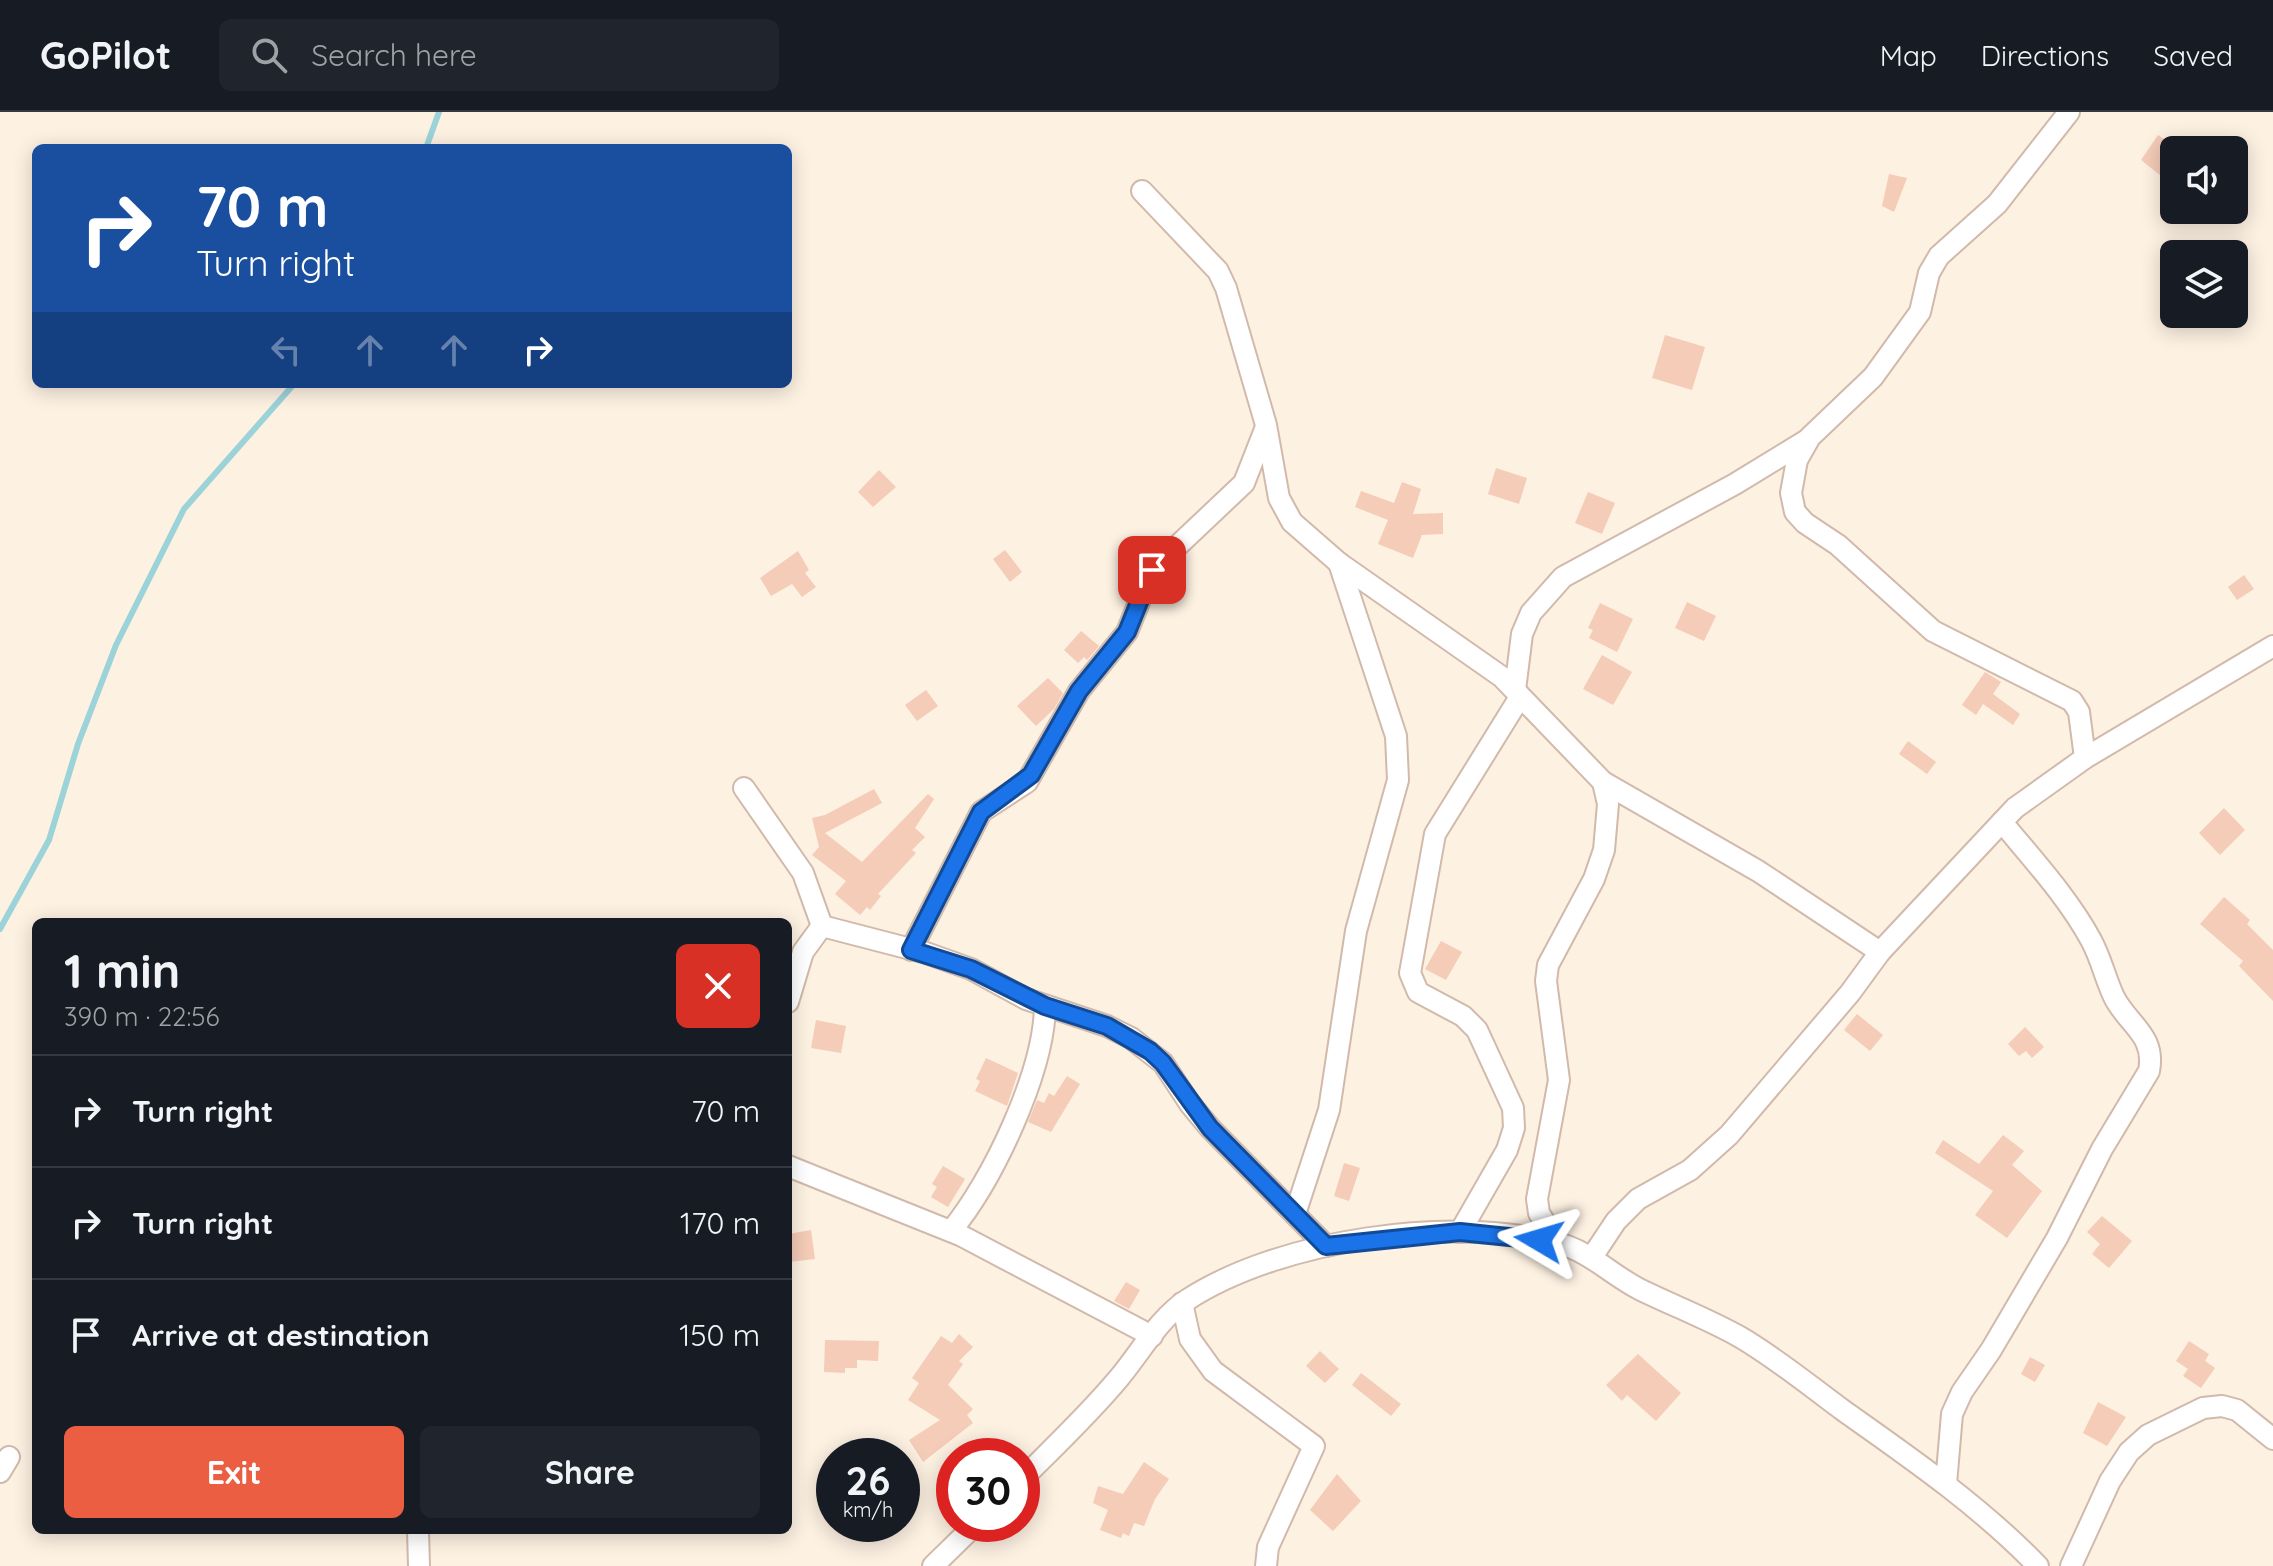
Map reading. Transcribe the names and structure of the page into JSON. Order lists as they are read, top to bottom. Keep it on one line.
{"page":{"header":"GoPilot","search":"Search here","nav":["Map","Directions","Saved"],"turn":["70 m","Turn right"],"heading":["1 min","390 m · 22:56"],"list":[{"name":"Turn right","value":"70 m"},{"name":"Turn right","value":"170 m"},{"name":"Arrive at destination","value":"150 m"}],"buttons":["Exit","Share"],"speed":"26 km/h","limit":"30"}}
